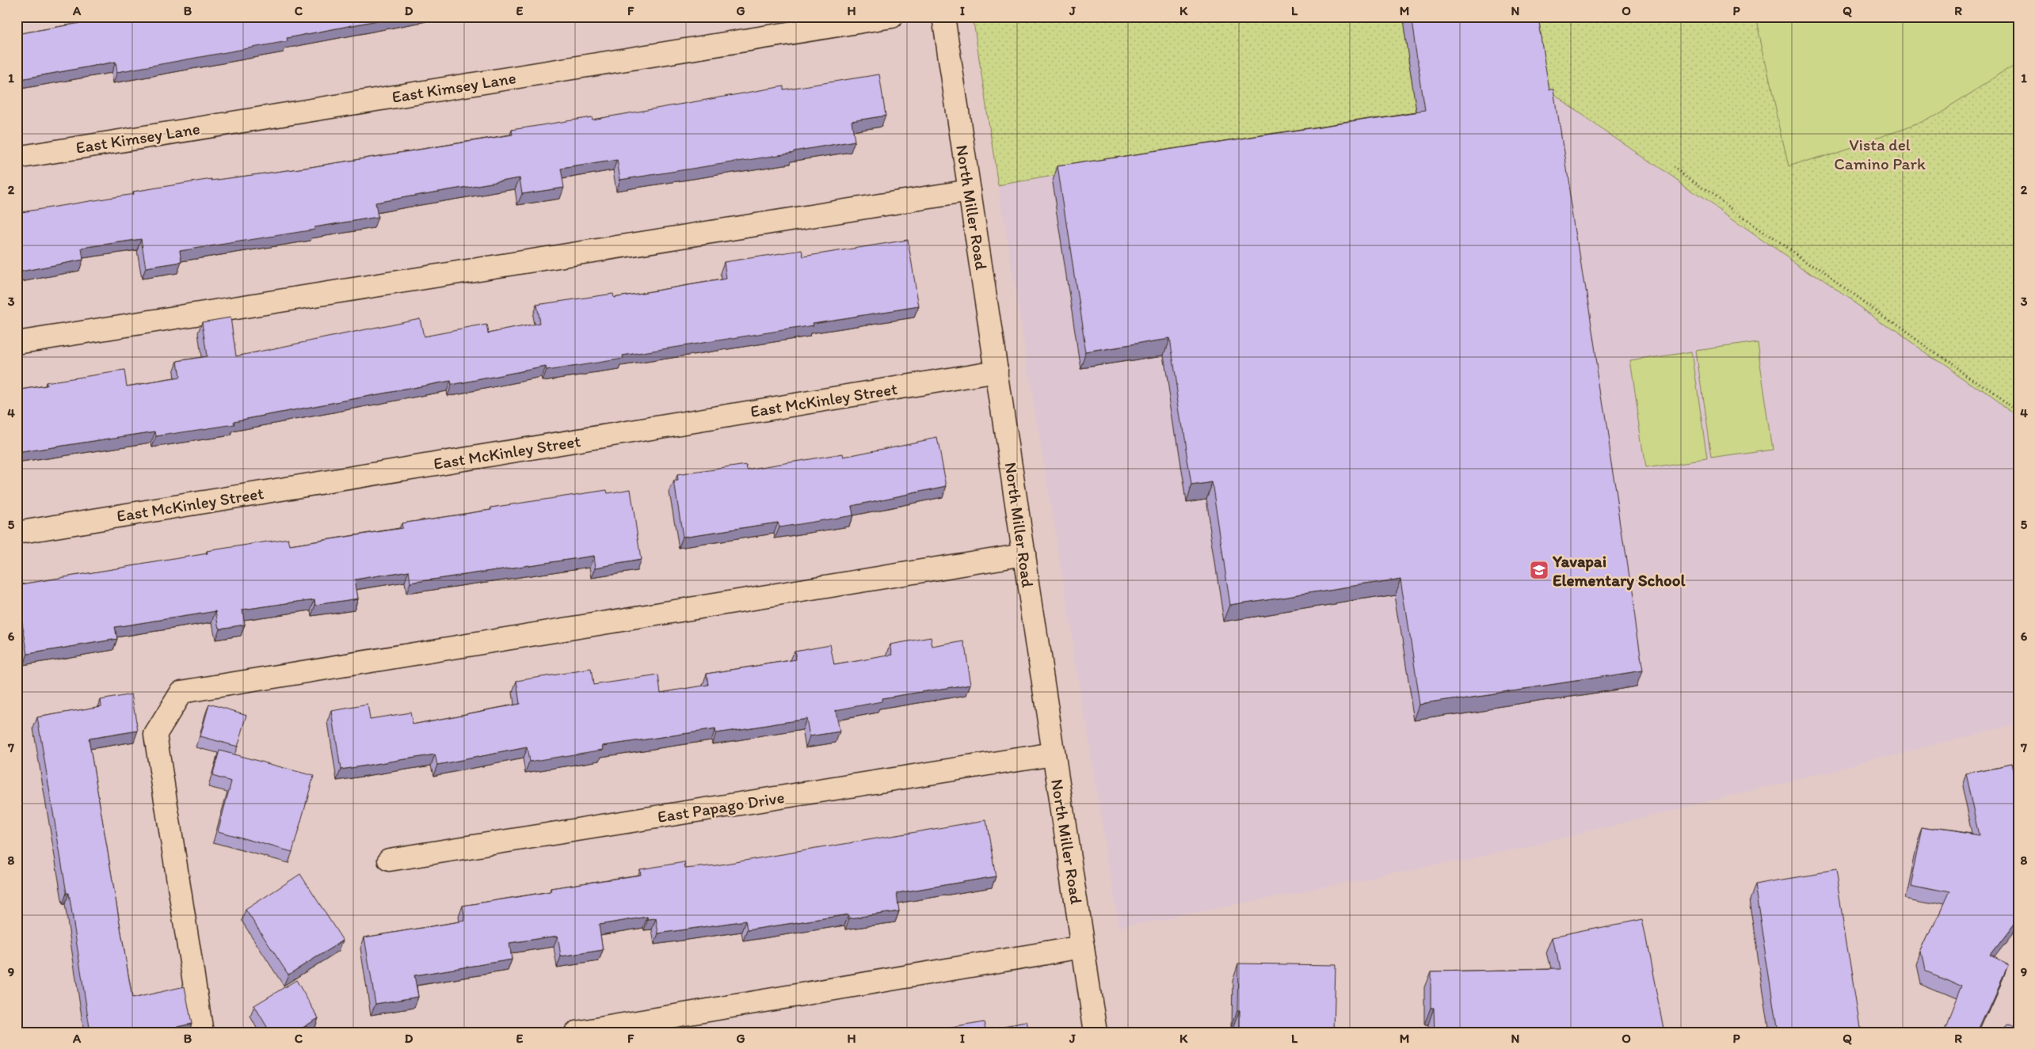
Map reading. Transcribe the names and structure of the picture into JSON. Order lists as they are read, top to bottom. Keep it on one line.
{"streets":{"street":["East Kimsey Lane","North Miller Road","East McKinley Street","East Papago Drive"]},"crossings":[["North Miller Road","East McKinley Street"],["North Miller Road","East Papago Drive"]],"parks":["Vista del Camino Park"],"places":{"school or university":["Yavapai Elementary School"]},"grid":{"columns":["A","B","C","D","E","F","G","H","I","J","K","L","M","N","O","P","Q","R"],"rows":["1","2","3","4","5","6","7","8","9"]}}
